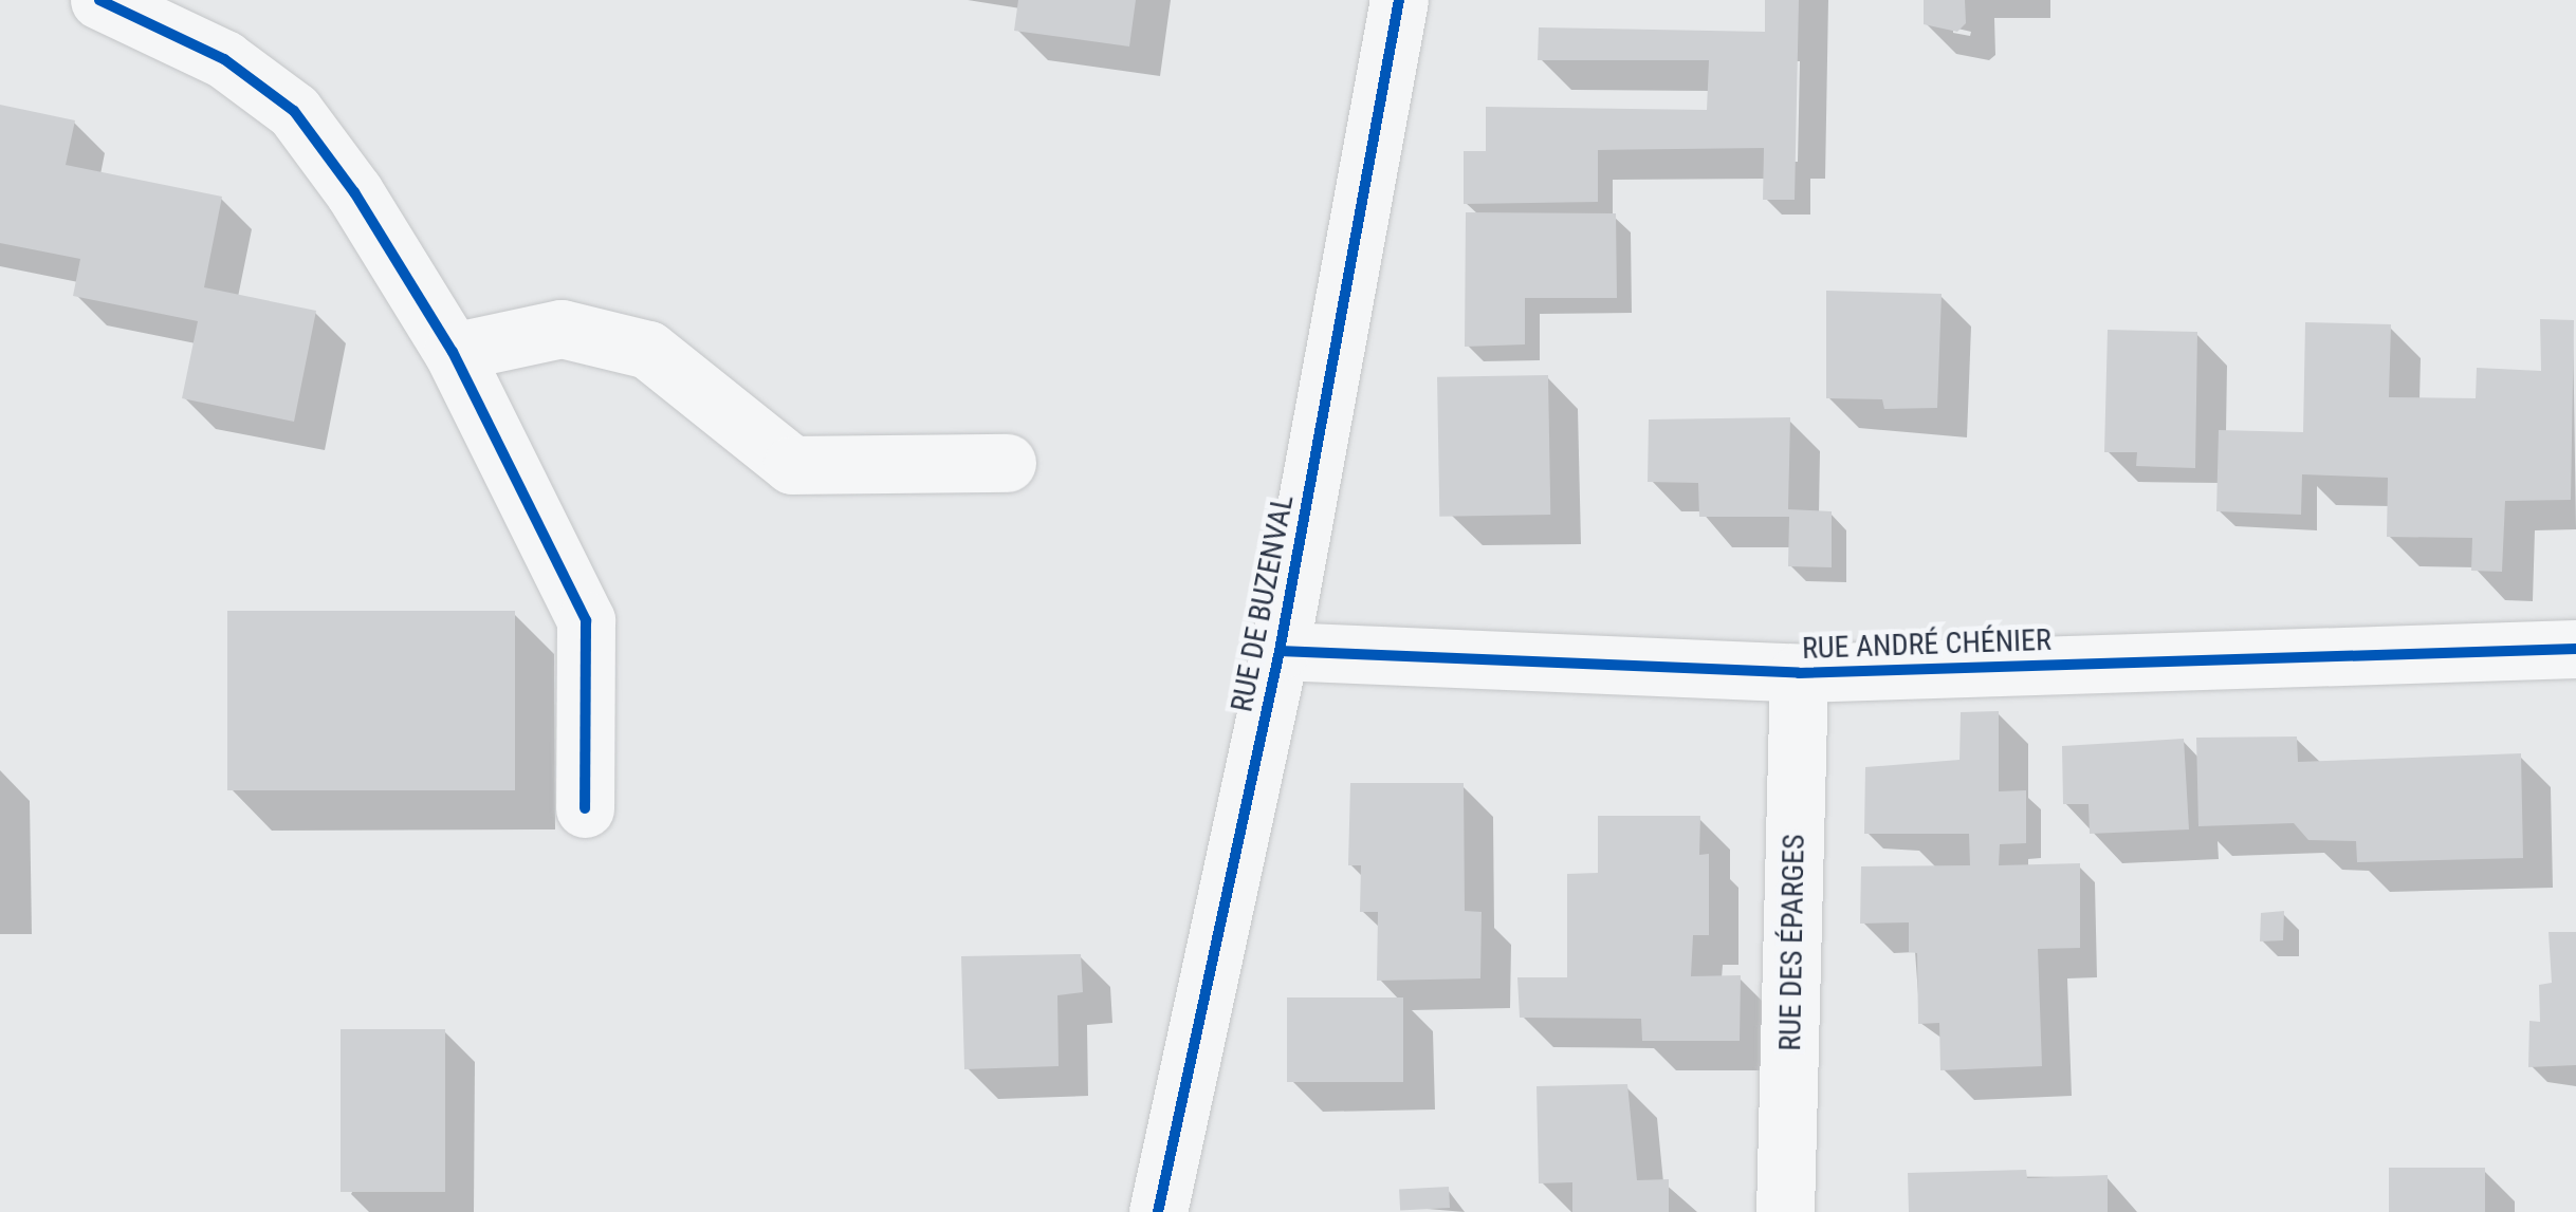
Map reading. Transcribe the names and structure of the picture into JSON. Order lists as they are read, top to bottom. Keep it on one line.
{"streets":{"street":["RUE DE BUZENVAL","RUE ANDRÉ CHÉNIER","RUE DES ÉPARGES"]},"crossings":[["RUE DE BUZENVAL","RUE ANDRÉ CHÉNIER"],["RUE ANDRÉ CHÉNIER","RUE DES ÉPARGES"]]}
